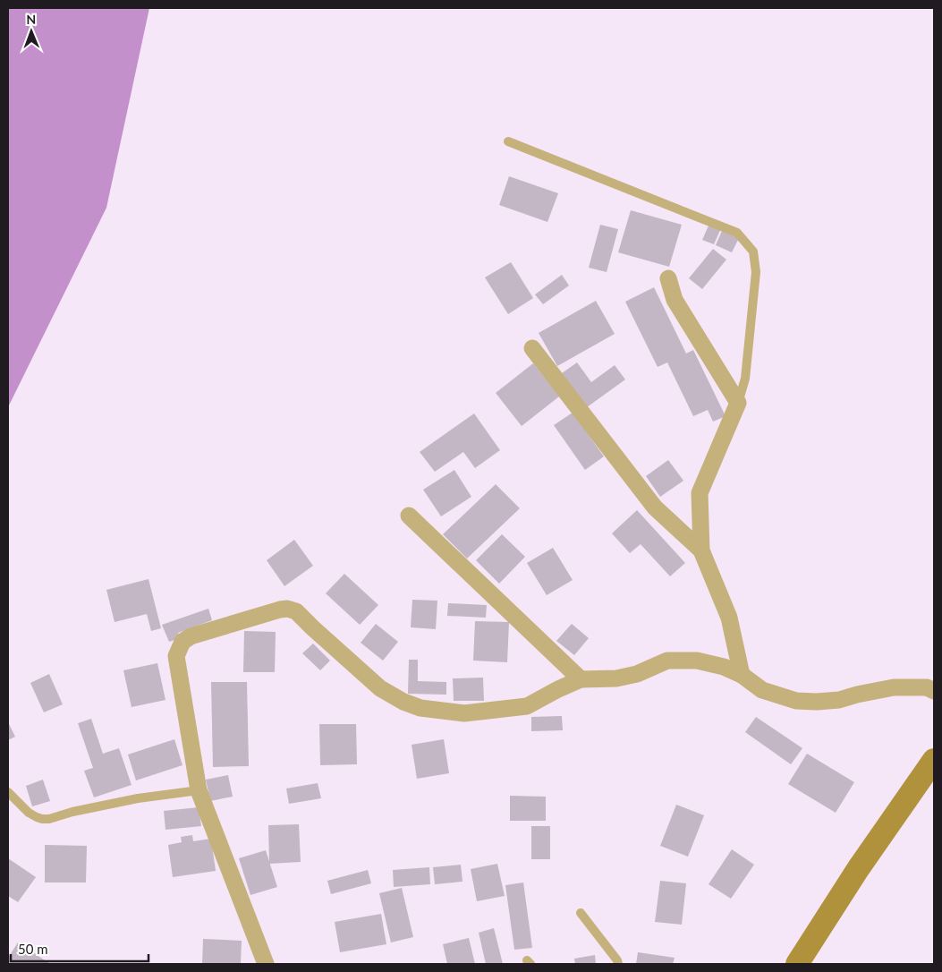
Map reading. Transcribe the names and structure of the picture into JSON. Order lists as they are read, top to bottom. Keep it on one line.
{"scale_bar":"50 m","north":"top"}
